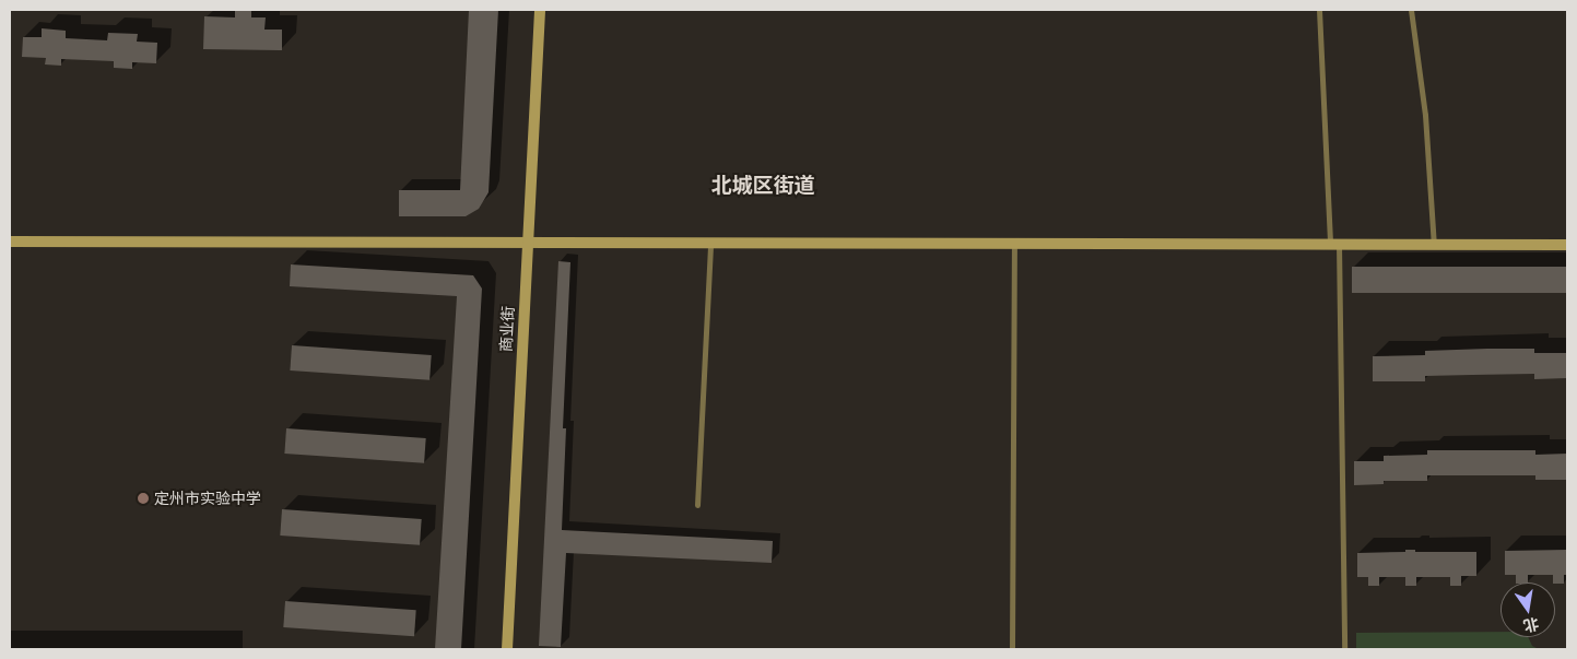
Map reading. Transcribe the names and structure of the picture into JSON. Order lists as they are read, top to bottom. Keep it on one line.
{"streets":{"street":["商业街"]},"districts":["北城区街道"],"places":["定州市实验中学"],"north":"bottom"}
